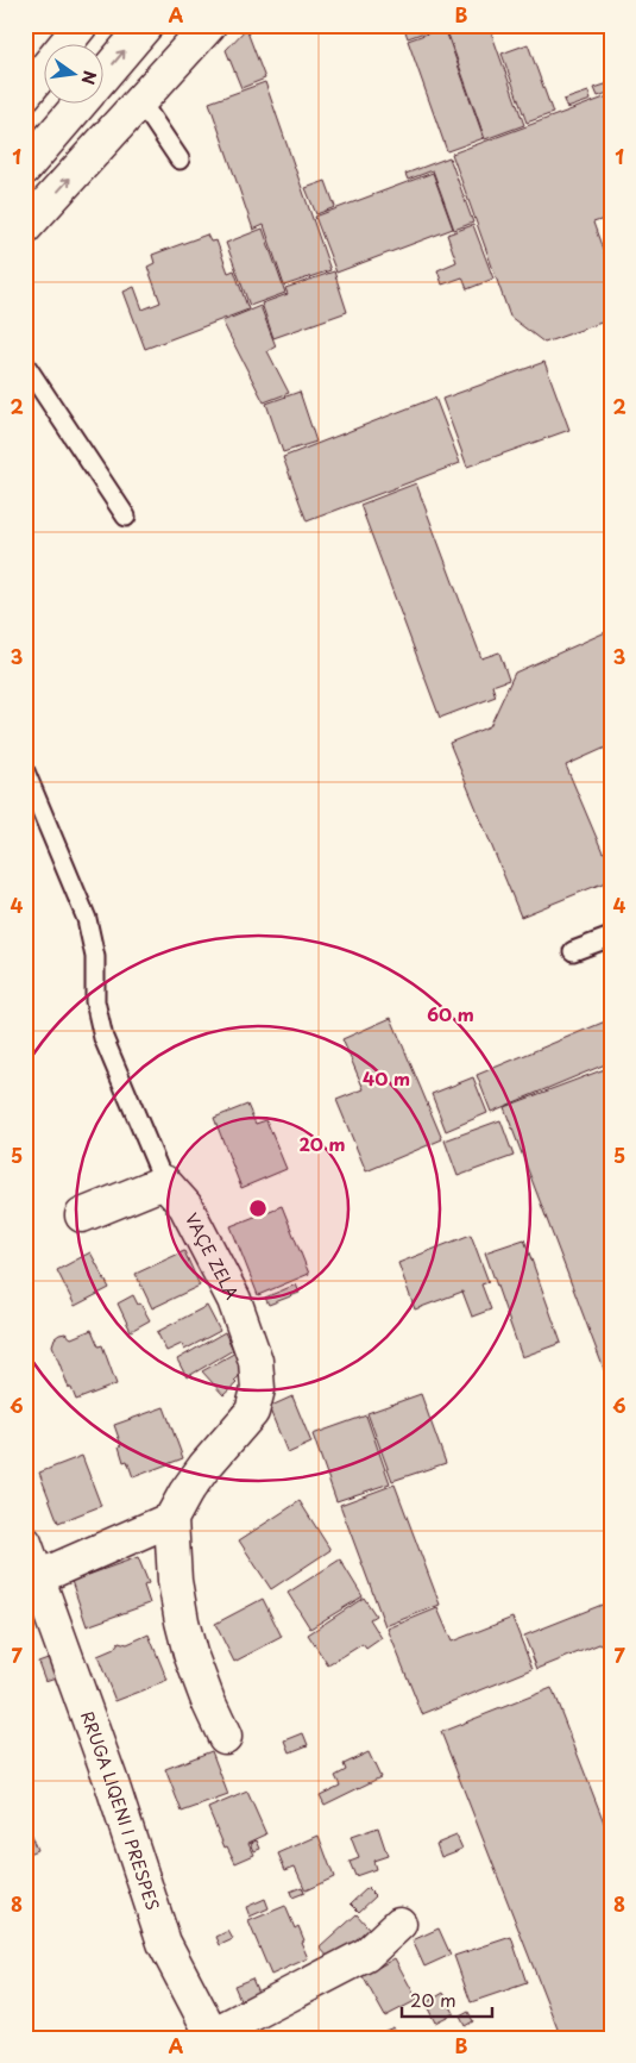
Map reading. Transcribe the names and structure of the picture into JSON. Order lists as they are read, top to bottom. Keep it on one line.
{"streets":{"main road":["VAÇE ZELA","RRUGA LIQENI I PRESPES"]},"scale_bar":"20 m","north":"right","grid":{"columns":["A","B"],"rows":["1","2","3","4","5","6","7","8"]},"rings":["60 m","40 m","20 m"]}
